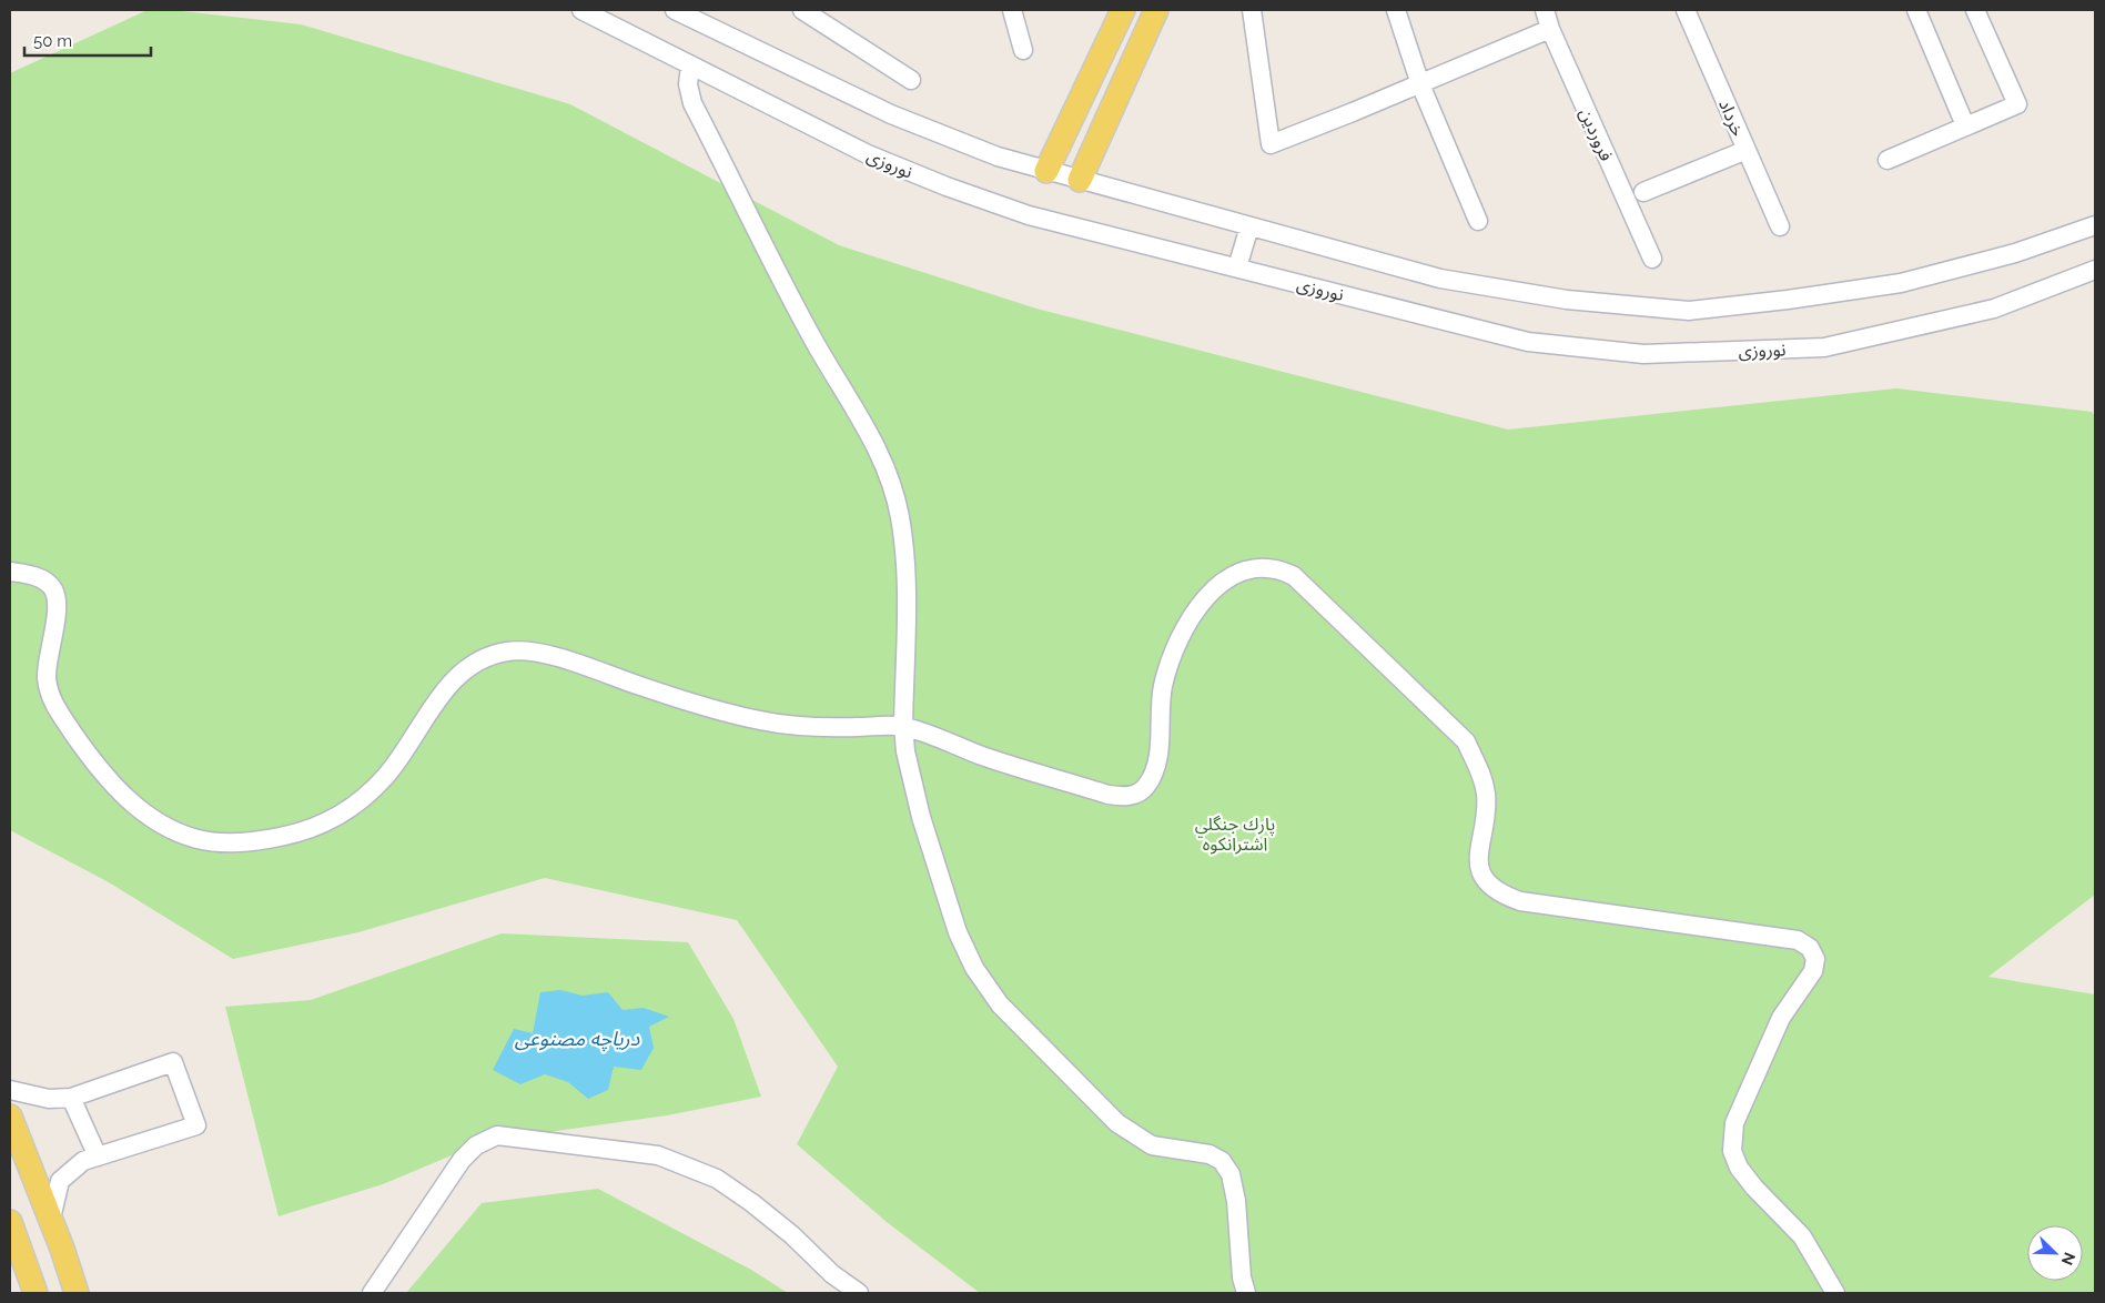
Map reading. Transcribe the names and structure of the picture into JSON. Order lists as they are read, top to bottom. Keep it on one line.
{"streets":{"street":["خرداد","فروردین","نوروزی"]},"water":["دریاچه مصنوعی"],"parks":["پارك جنگلي اشترانكوه"],"scale_bar":"50 m","north":"bottom right"}
